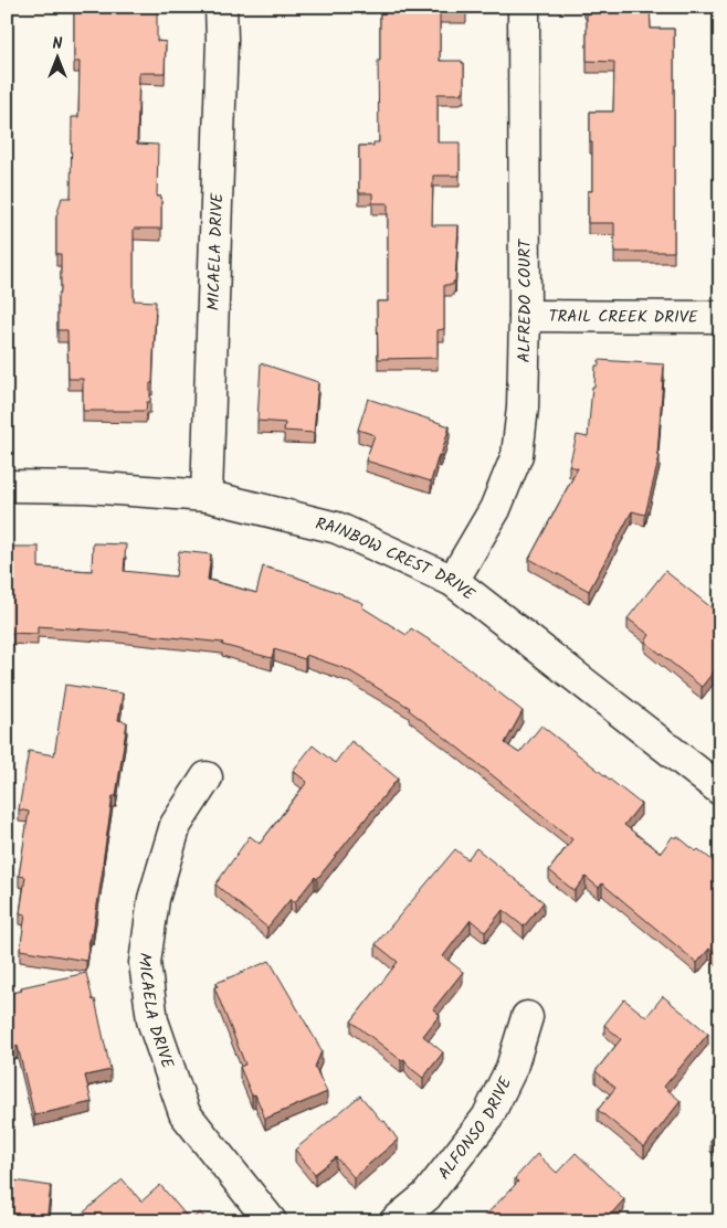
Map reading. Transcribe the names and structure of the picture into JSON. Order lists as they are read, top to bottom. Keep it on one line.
{"streets":{"street":["MICAELA DRIVE","ALFREDO COURT","TRAIL CREEK DRIVE","RAINBOW CREST DRIVE","ALFONSO DRIVE"]},"crossings":[["MICAELA DRIVE","RAINBOW CREST DRIVE"],["ALFREDO COURT","TRAIL CREEK DRIVE"],["ALFREDO COURT","RAINBOW CREST DRIVE"]],"north":"top"}
